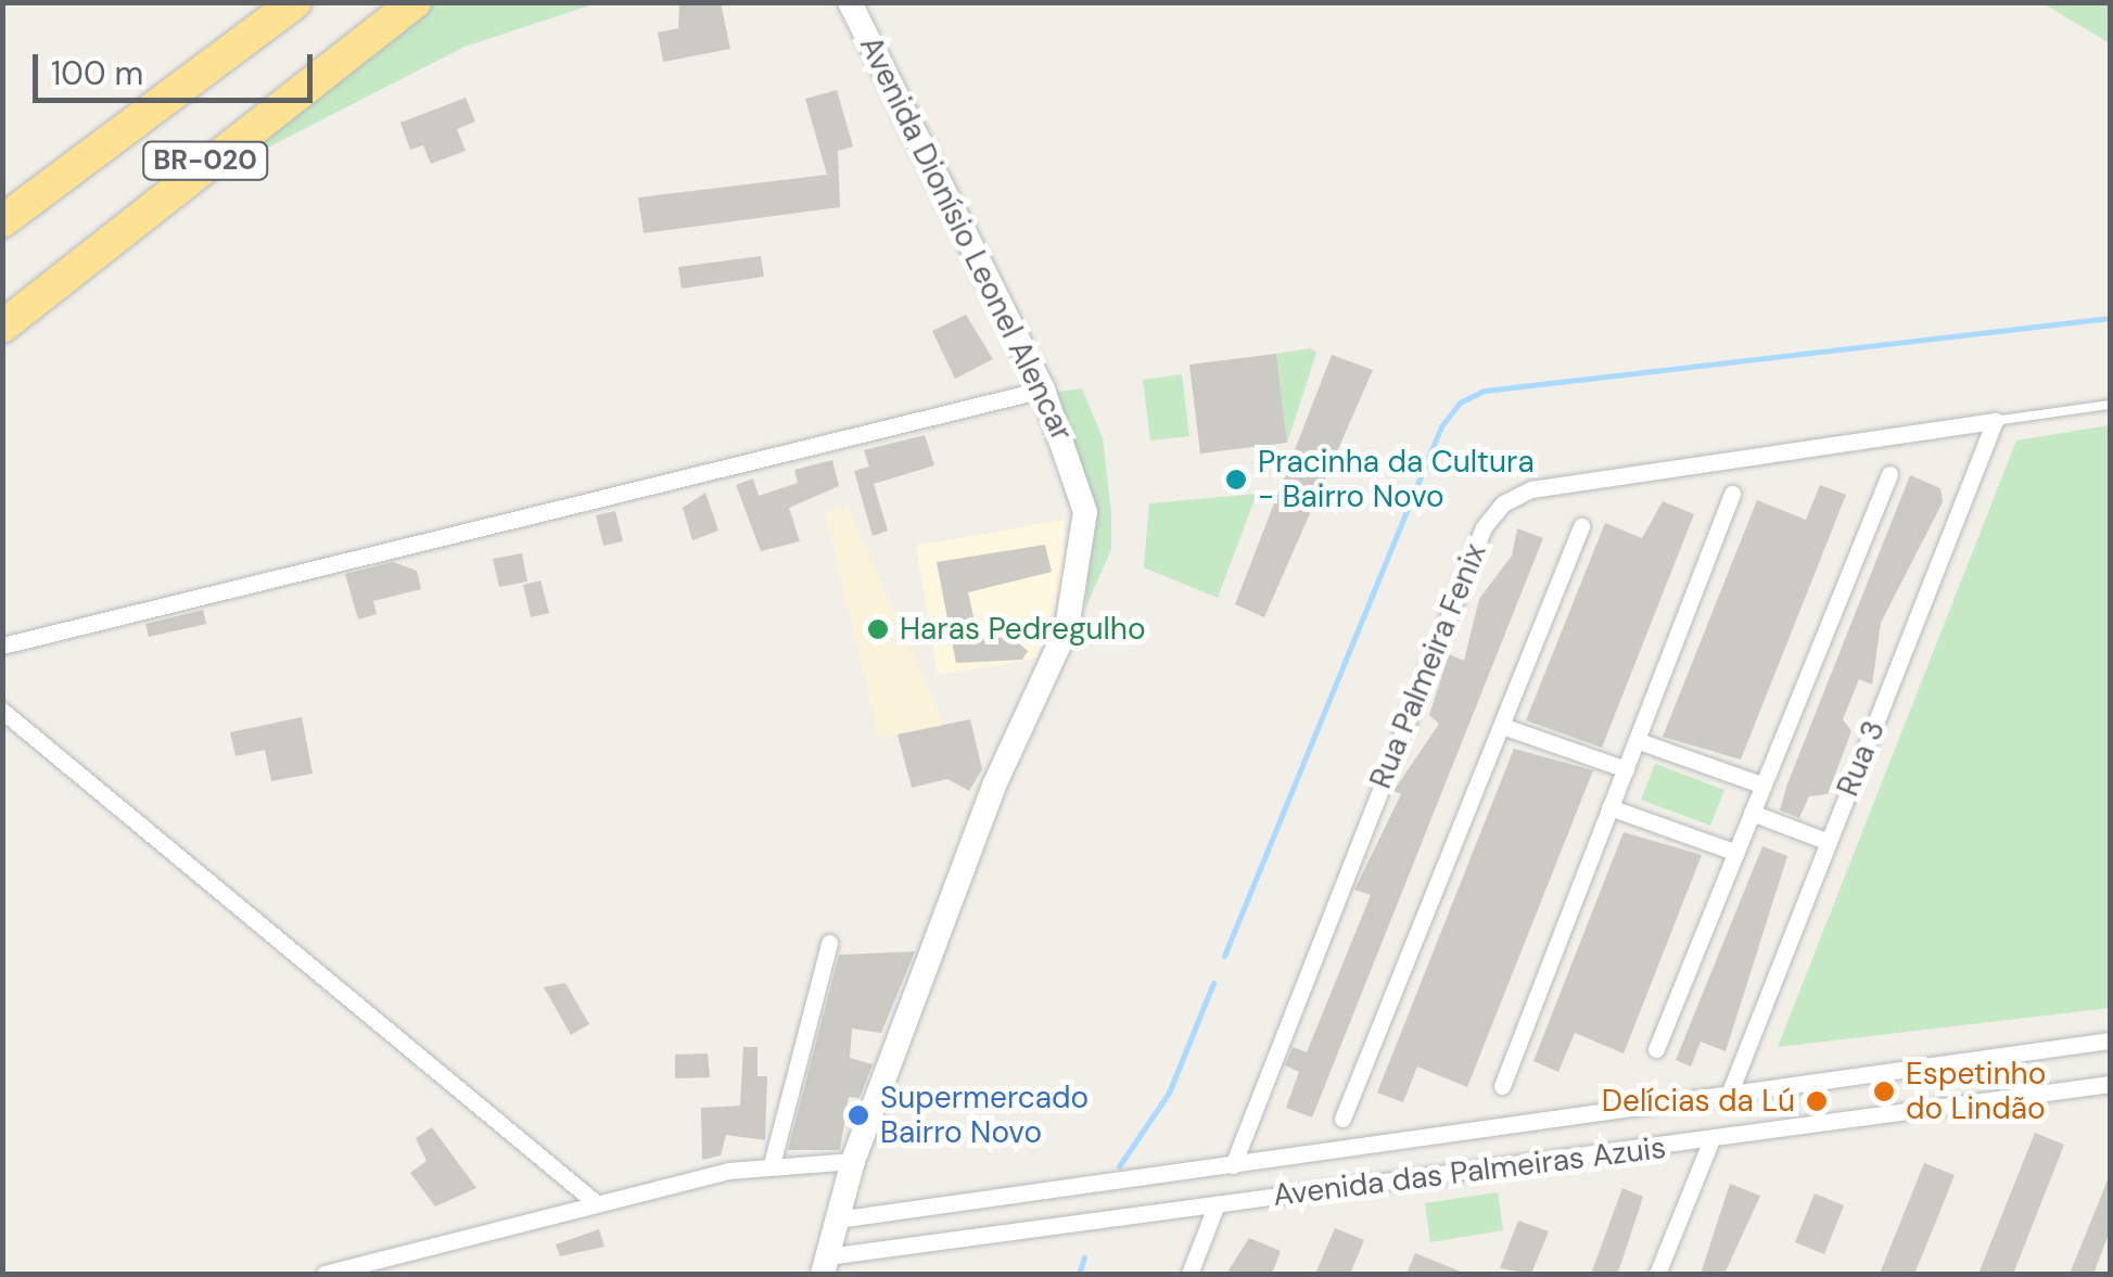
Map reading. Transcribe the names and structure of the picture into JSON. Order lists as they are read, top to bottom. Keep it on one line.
{"streets":{"highway":["BR-020"],"street":["Avenida Dionísio Leonel Alencar","Rua Palmeira Fenix","Rua 3","Avenida das Palmeiras Azuis"]},"crossings":[["Avenida Dionísio Leonel Alencar","Avenida das Palmeiras Azuis"],["Rua Palmeira Fenix","Rua 3"],["Rua Palmeira Fenix","Avenida das Palmeiras Azuis"],["Rua 3","Avenida das Palmeiras Azuis"]],"places":["Pracinha da Cultura - Bairro Novo","Haras Pedregulho","Espetinho do Lindão","Delícias da Lú","Supermercado Bairro Novo"],"scale_bar":"100 m"}
